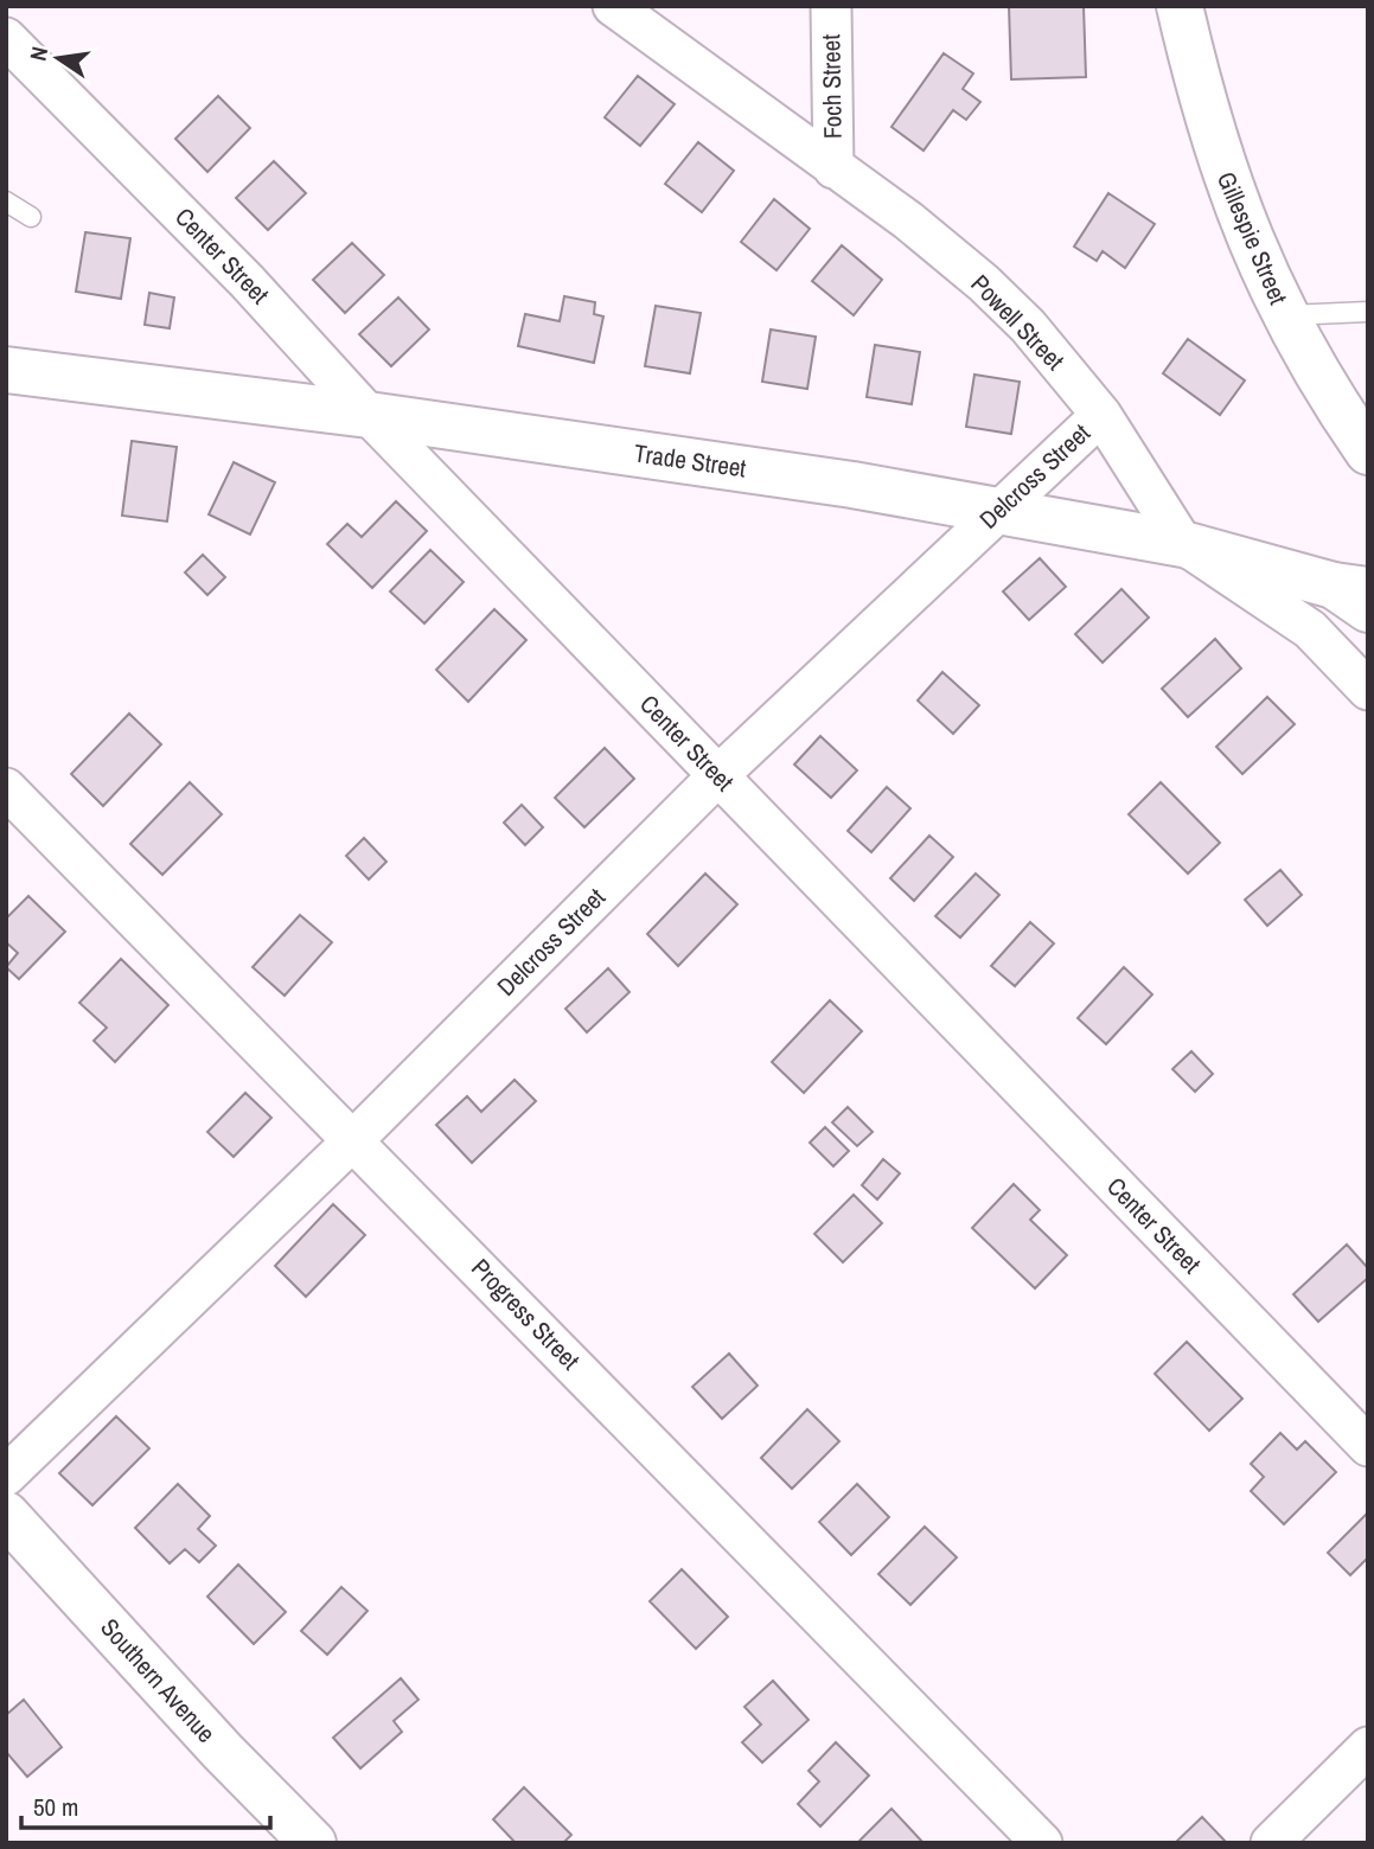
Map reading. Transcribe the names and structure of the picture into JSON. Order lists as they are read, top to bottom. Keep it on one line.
{"streets":{"street":["Foch Street","Gillespie Street","Center Street","Powell Street","Trade Street","Delcross Street","Progress Street","Southern Avenue"]},"crossings":[["Foch Street","Powell Street"],["Center Street","Trade Street"],["Center Street","Delcross Street"],["Powell Street","Trade Street"],["Powell Street","Delcross Street"],["Trade Street","Delcross Street"],["Delcross Street","Progress Street"]],"scale_bar":"50 m","north":"left"}
